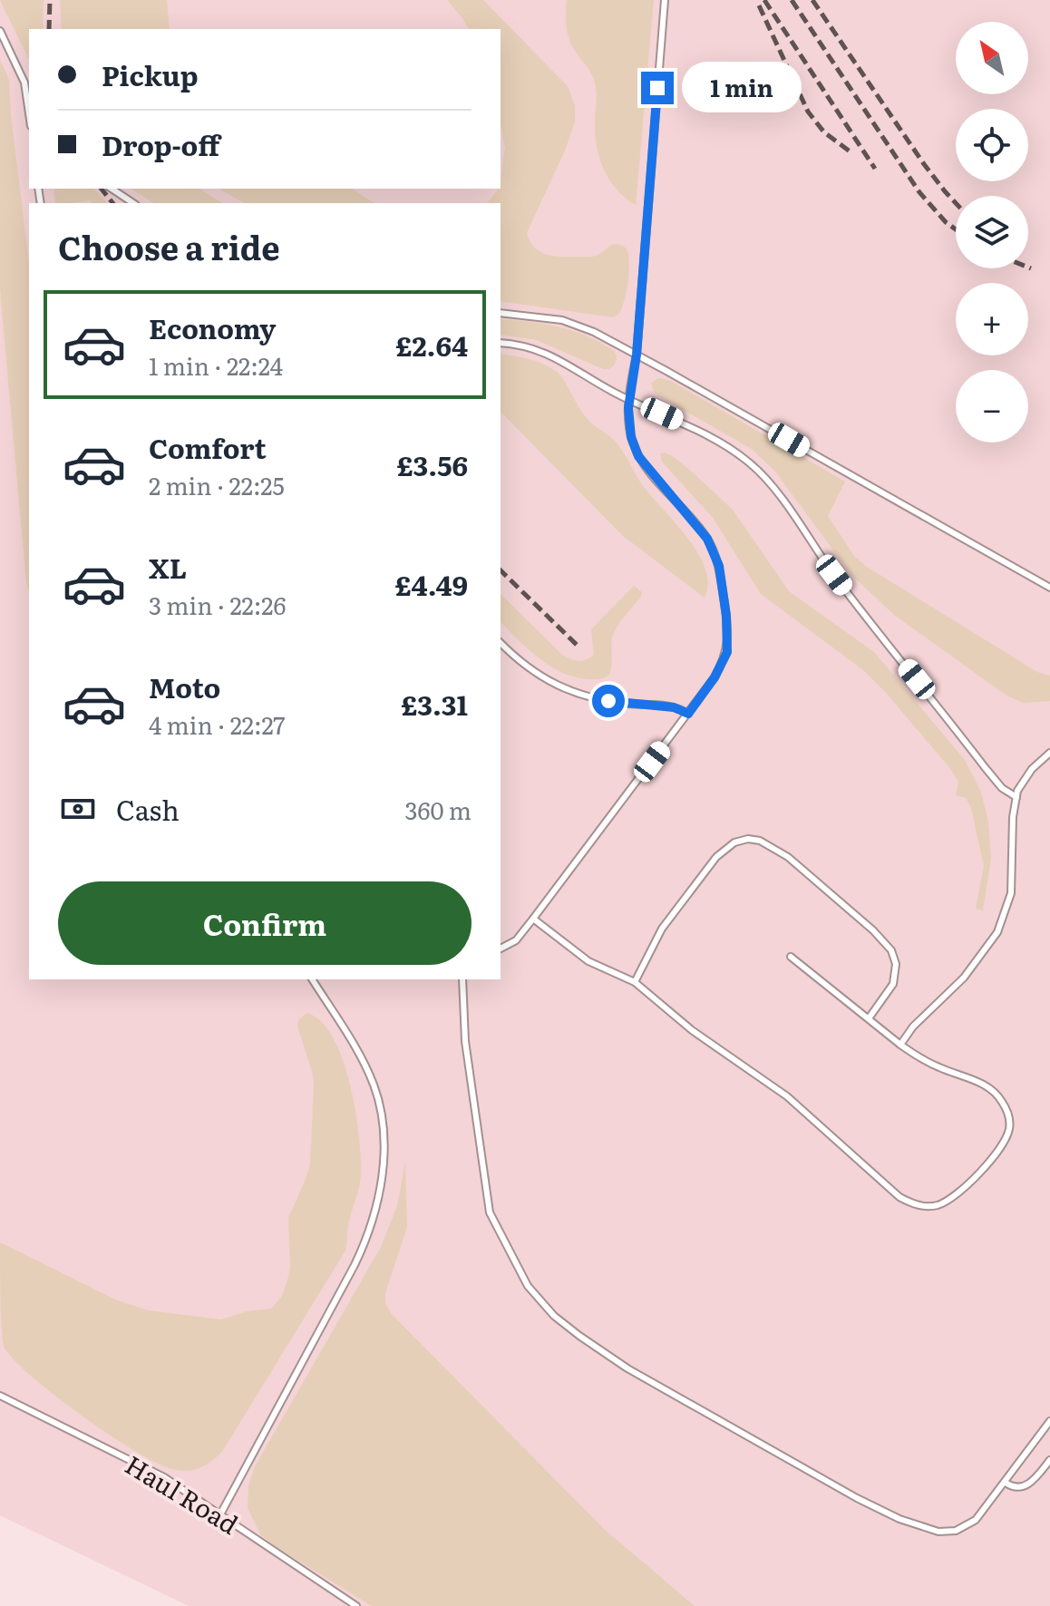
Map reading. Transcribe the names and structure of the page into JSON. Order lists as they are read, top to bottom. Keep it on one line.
{"streets":{"lane":["Haul Road"]},"north":"top left","page":{"map_buttons":["+","−"],"banner":["Pickup","Drop-off"],"bubble":"1 min","heading":"Choose a ride","list":[{"name":"Economy","note":"1 min · 22:24","value":"£2.64"},{"name":"Comfort","note":"2 min · 22:25","value":"£3.56"},{"name":"XL","note":"3 min · 22:26","value":"£4.49"},{"name":"Moto","note":"4 min · 22:27","value":"£3.31"}],"pay":["Cash","360 m"],"buttons":"Confirm"}}
